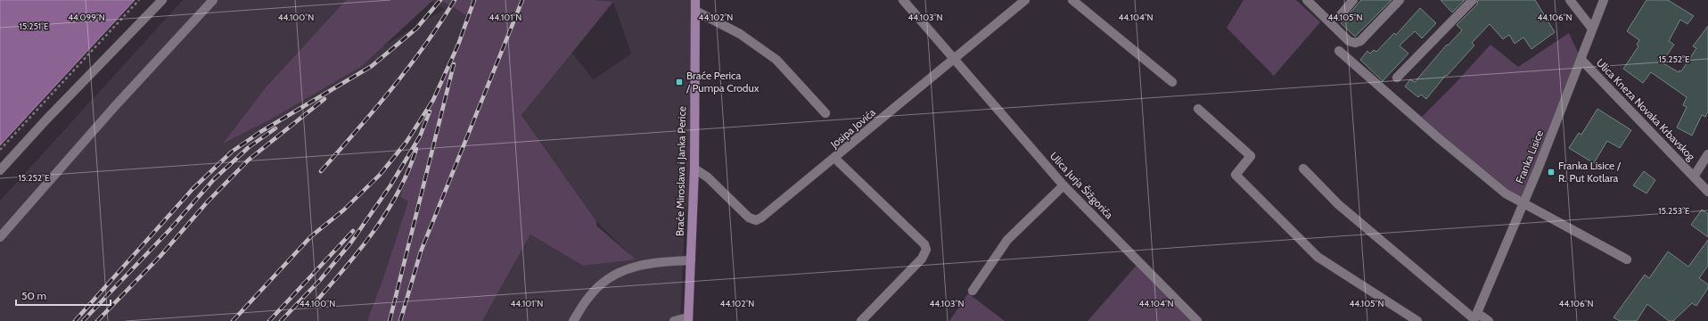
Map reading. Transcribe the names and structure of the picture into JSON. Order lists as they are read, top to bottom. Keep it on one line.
{"streets":{"main road":["Braće Miroslava i Janka Perice"],"street":["Ulica Kneza Novaka Krbavskog","Josipa Jovića","Franka Lisice","Ulica Jurja Šižgorića"]},"crossings":[["Ulica Kneza Novaka Krbavskog","Franka Lisice"],["Josipa Jovića","Braće Miroslava i Janka Perice"],["Josipa Jovića","Ulica Jurja Šižgorića"]],"places":{"transit":["Braće Perica / Pumpa Crodux","Franka Lisice / R. Put Kotlara"]},"scale_bar":"50 m","coordinates":["44.099°N","44.100°N","44.101°N","44.102°N","44.103°N","44.104°N","44.105°N","44.106°N","15.251°E","15.252°E","15.253°E"]}
